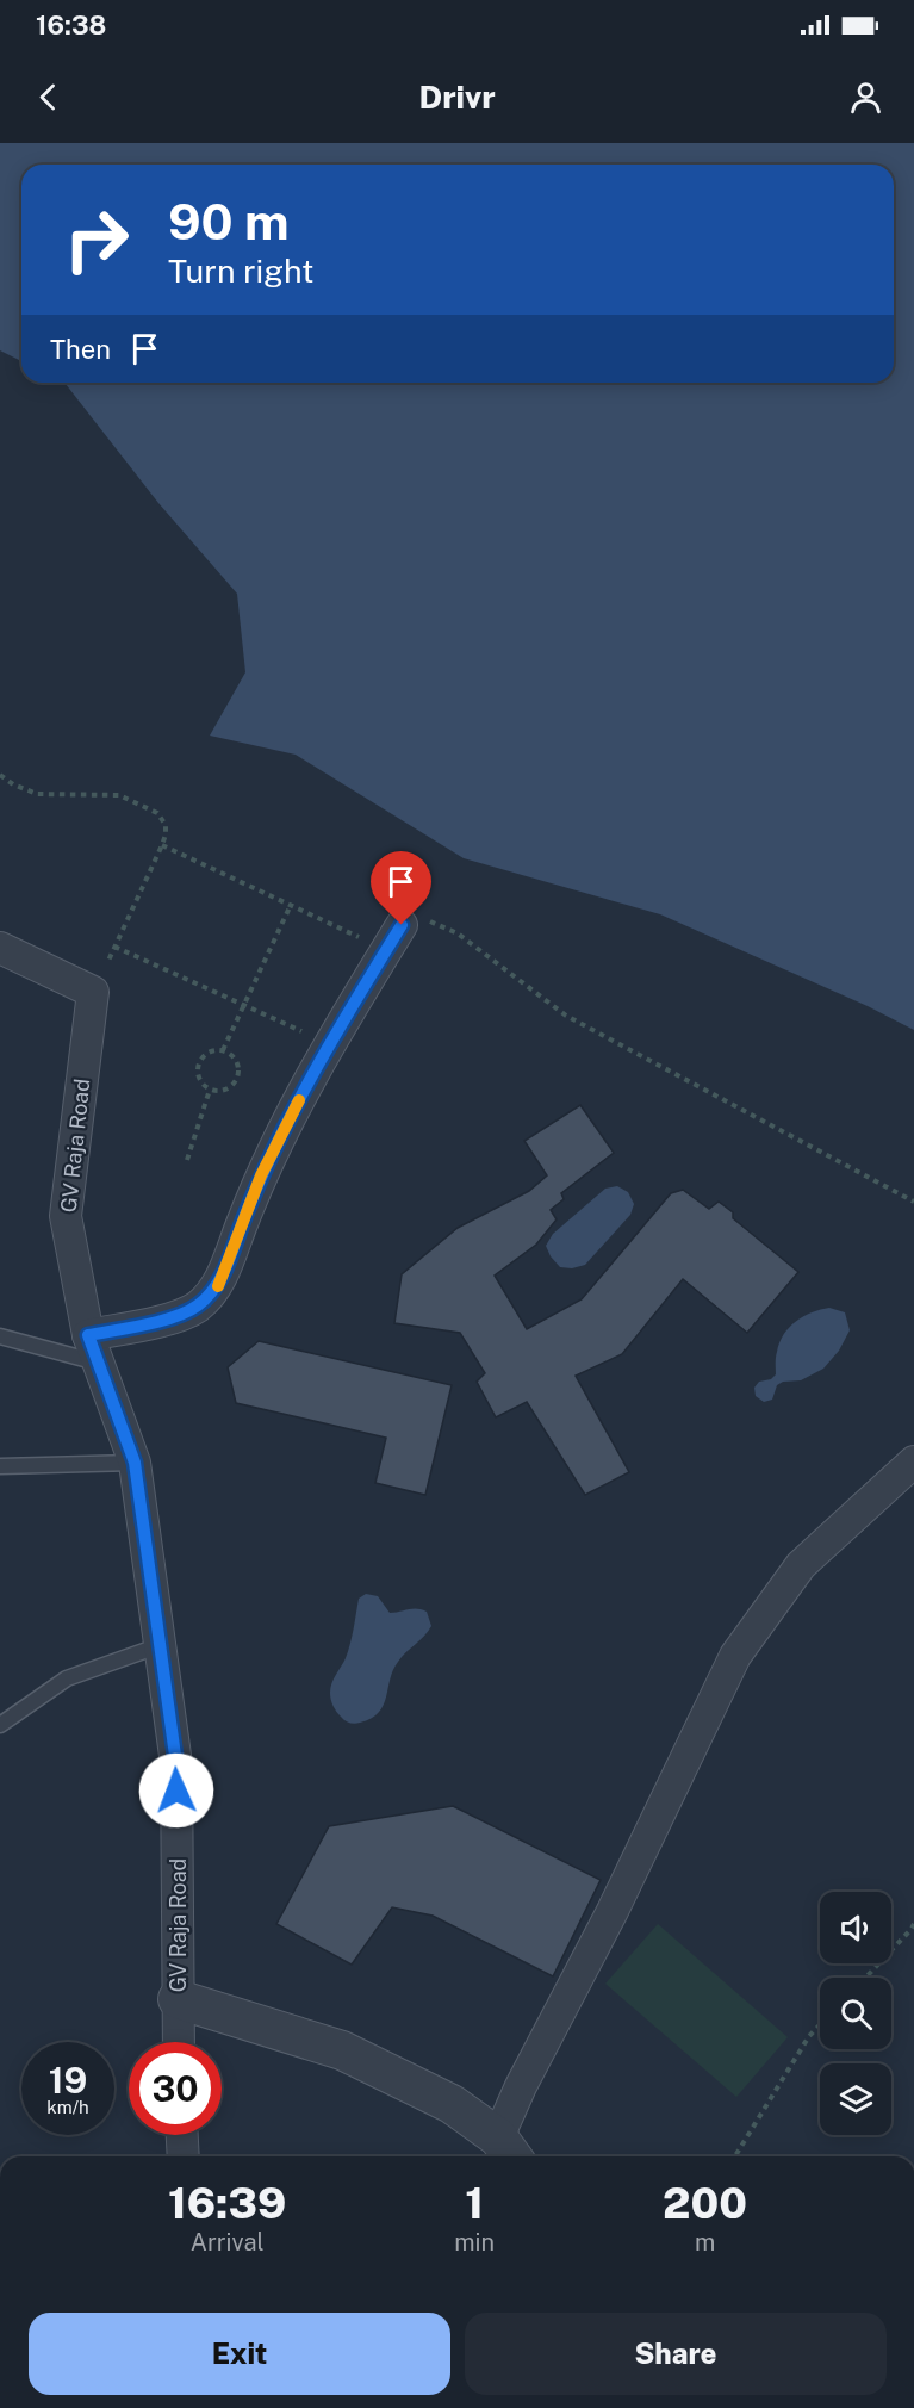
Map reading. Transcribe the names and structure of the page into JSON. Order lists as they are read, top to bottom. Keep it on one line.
{"streets":{"street":["GV Raja Road"]},"page":{"status":"16:38","header":"Drivr","turn":["90 m","Turn right"],"then":"Then","speed":"19 km/h","limit":"30","eta":["16:39","Arrival","1","min","200","m"],"buttons":["Exit","Share"]}}
